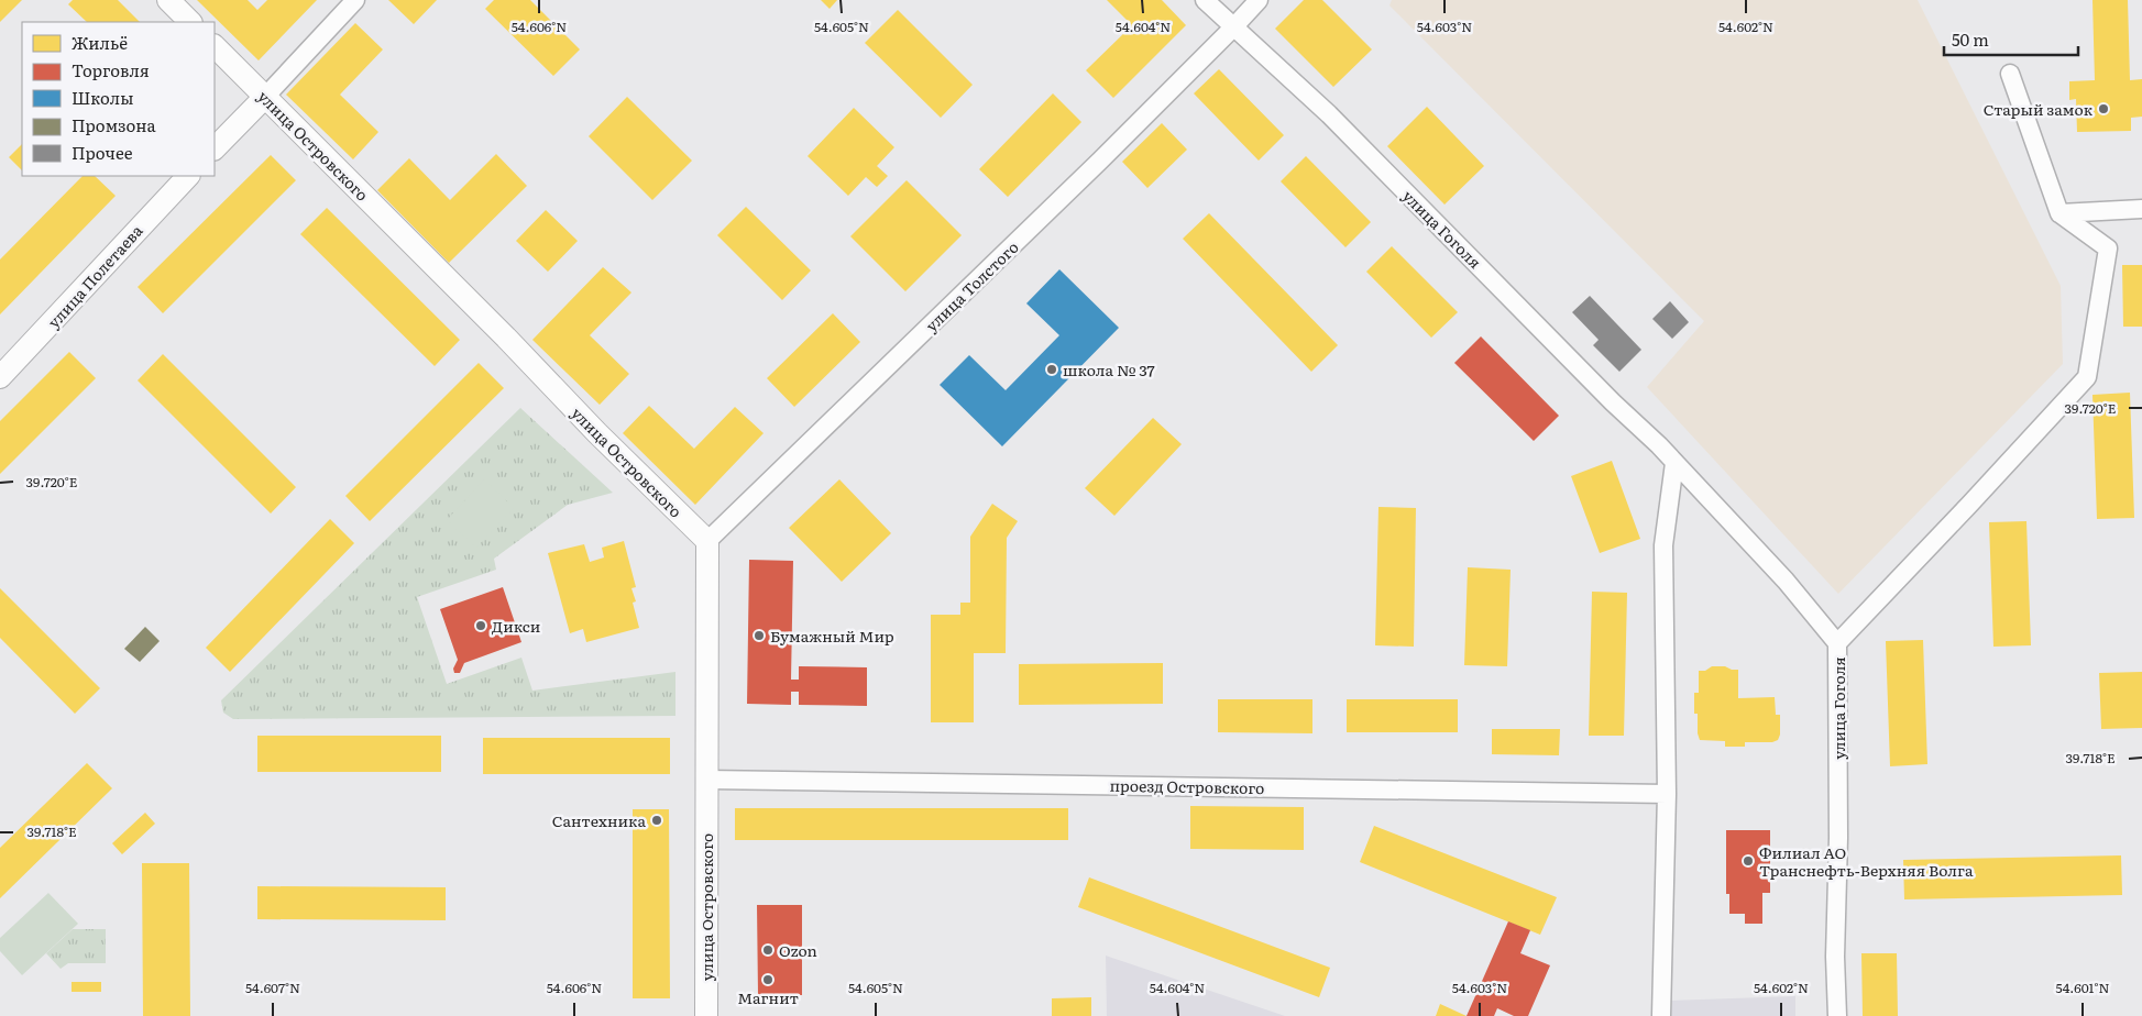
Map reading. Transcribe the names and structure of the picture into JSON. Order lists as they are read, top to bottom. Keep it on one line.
{"streets":{"street":["улица Островского","улица Гоголя","улица Полетаева","улица Толстого","проезд Островского"]},"crossings":[["улица Островского","улица Толстого"],["улица Островского","проезд Островского"],["улица Гоголя","улица Толстого"]],"places":["Старый замок","школа № 37","Дикси","Бумажный Мир","Сантехника","Филиал АО Транснефть-Верхняя Волга","Ozon","Магнит"],"legend":["Жильё","Торговля","Школы","Промзона","Прочее"],"scale_bar":"50 m","coordinates":["54.606°N","54.605°N","54.604°N","54.603°N","54.602°N","39.720°E","39.718°E","54.607°N","54.601°N"]}
